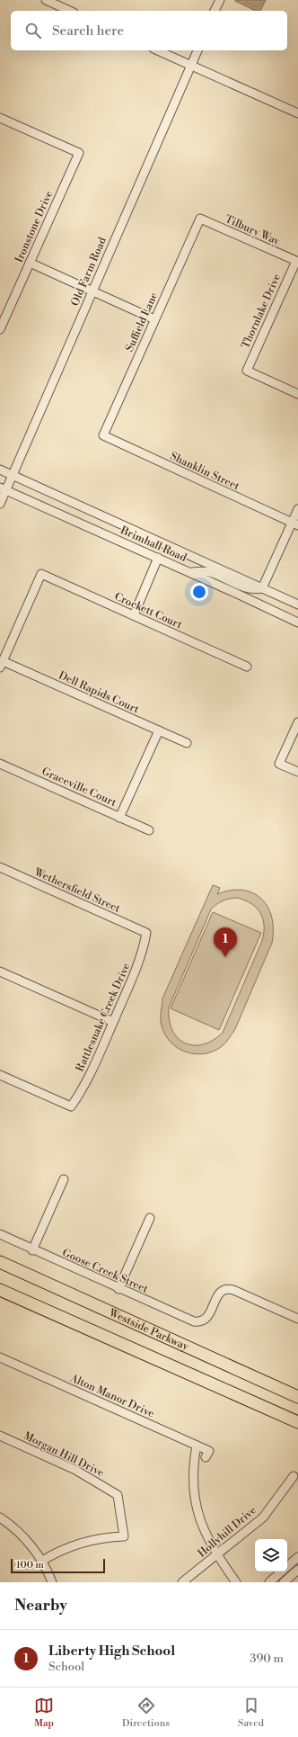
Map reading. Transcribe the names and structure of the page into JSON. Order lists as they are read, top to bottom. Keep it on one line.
{"streets":{"highway":["Westside Parkway"],"street":["Ironstone Drive","Tilbury Way","Old Farm Road","Thornlake Drive","Suffield Lane","Shanklin Street","Brimhall Road","Crockett Court","Dell Rapids Court","Graceville Court","Wethersfield Street","Rattlesnake Creek Drive","Goose Creek Street","Alton Manor Drive","Morgan Hill Drive","Hollyhill Drive"]},"crossings":[["Tilbury Way","Thornlake Drive"],["Tilbury Way","Suffield Lane"],["Old Farm Road","Brimhall Road"],["Suffield Lane","Shanklin Street"],["Crockett Court","Dell Rapids Court"],["Wethersfield Street","Rattlesnake Creek Drive"]],"scale_bar":"100 m","page":{"search":"Search here","pins":"1","scale":"100 m","heading":"Nearby","list":[{"mark":"1","name":"Liberty High School","note":"School","value":"390 m"}],"nav":["Map","Directions","Saved"]}}
